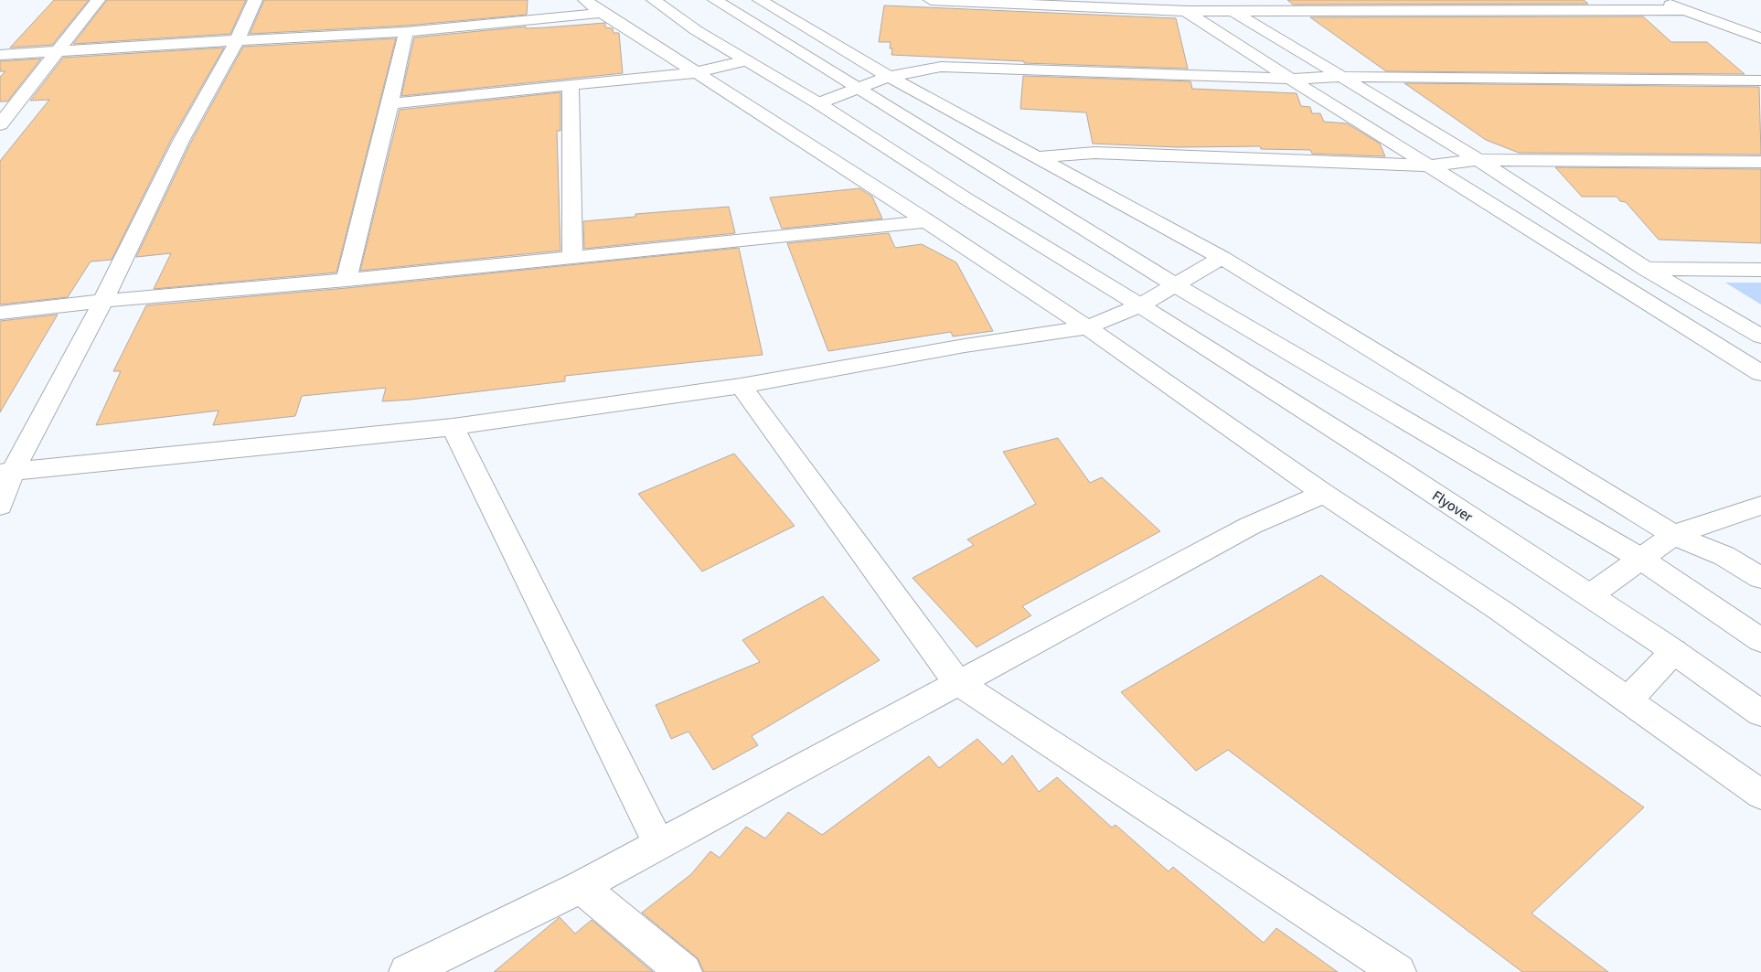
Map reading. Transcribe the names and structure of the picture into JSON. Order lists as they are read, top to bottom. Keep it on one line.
{"streets":{"street":["Flyover"]}}
